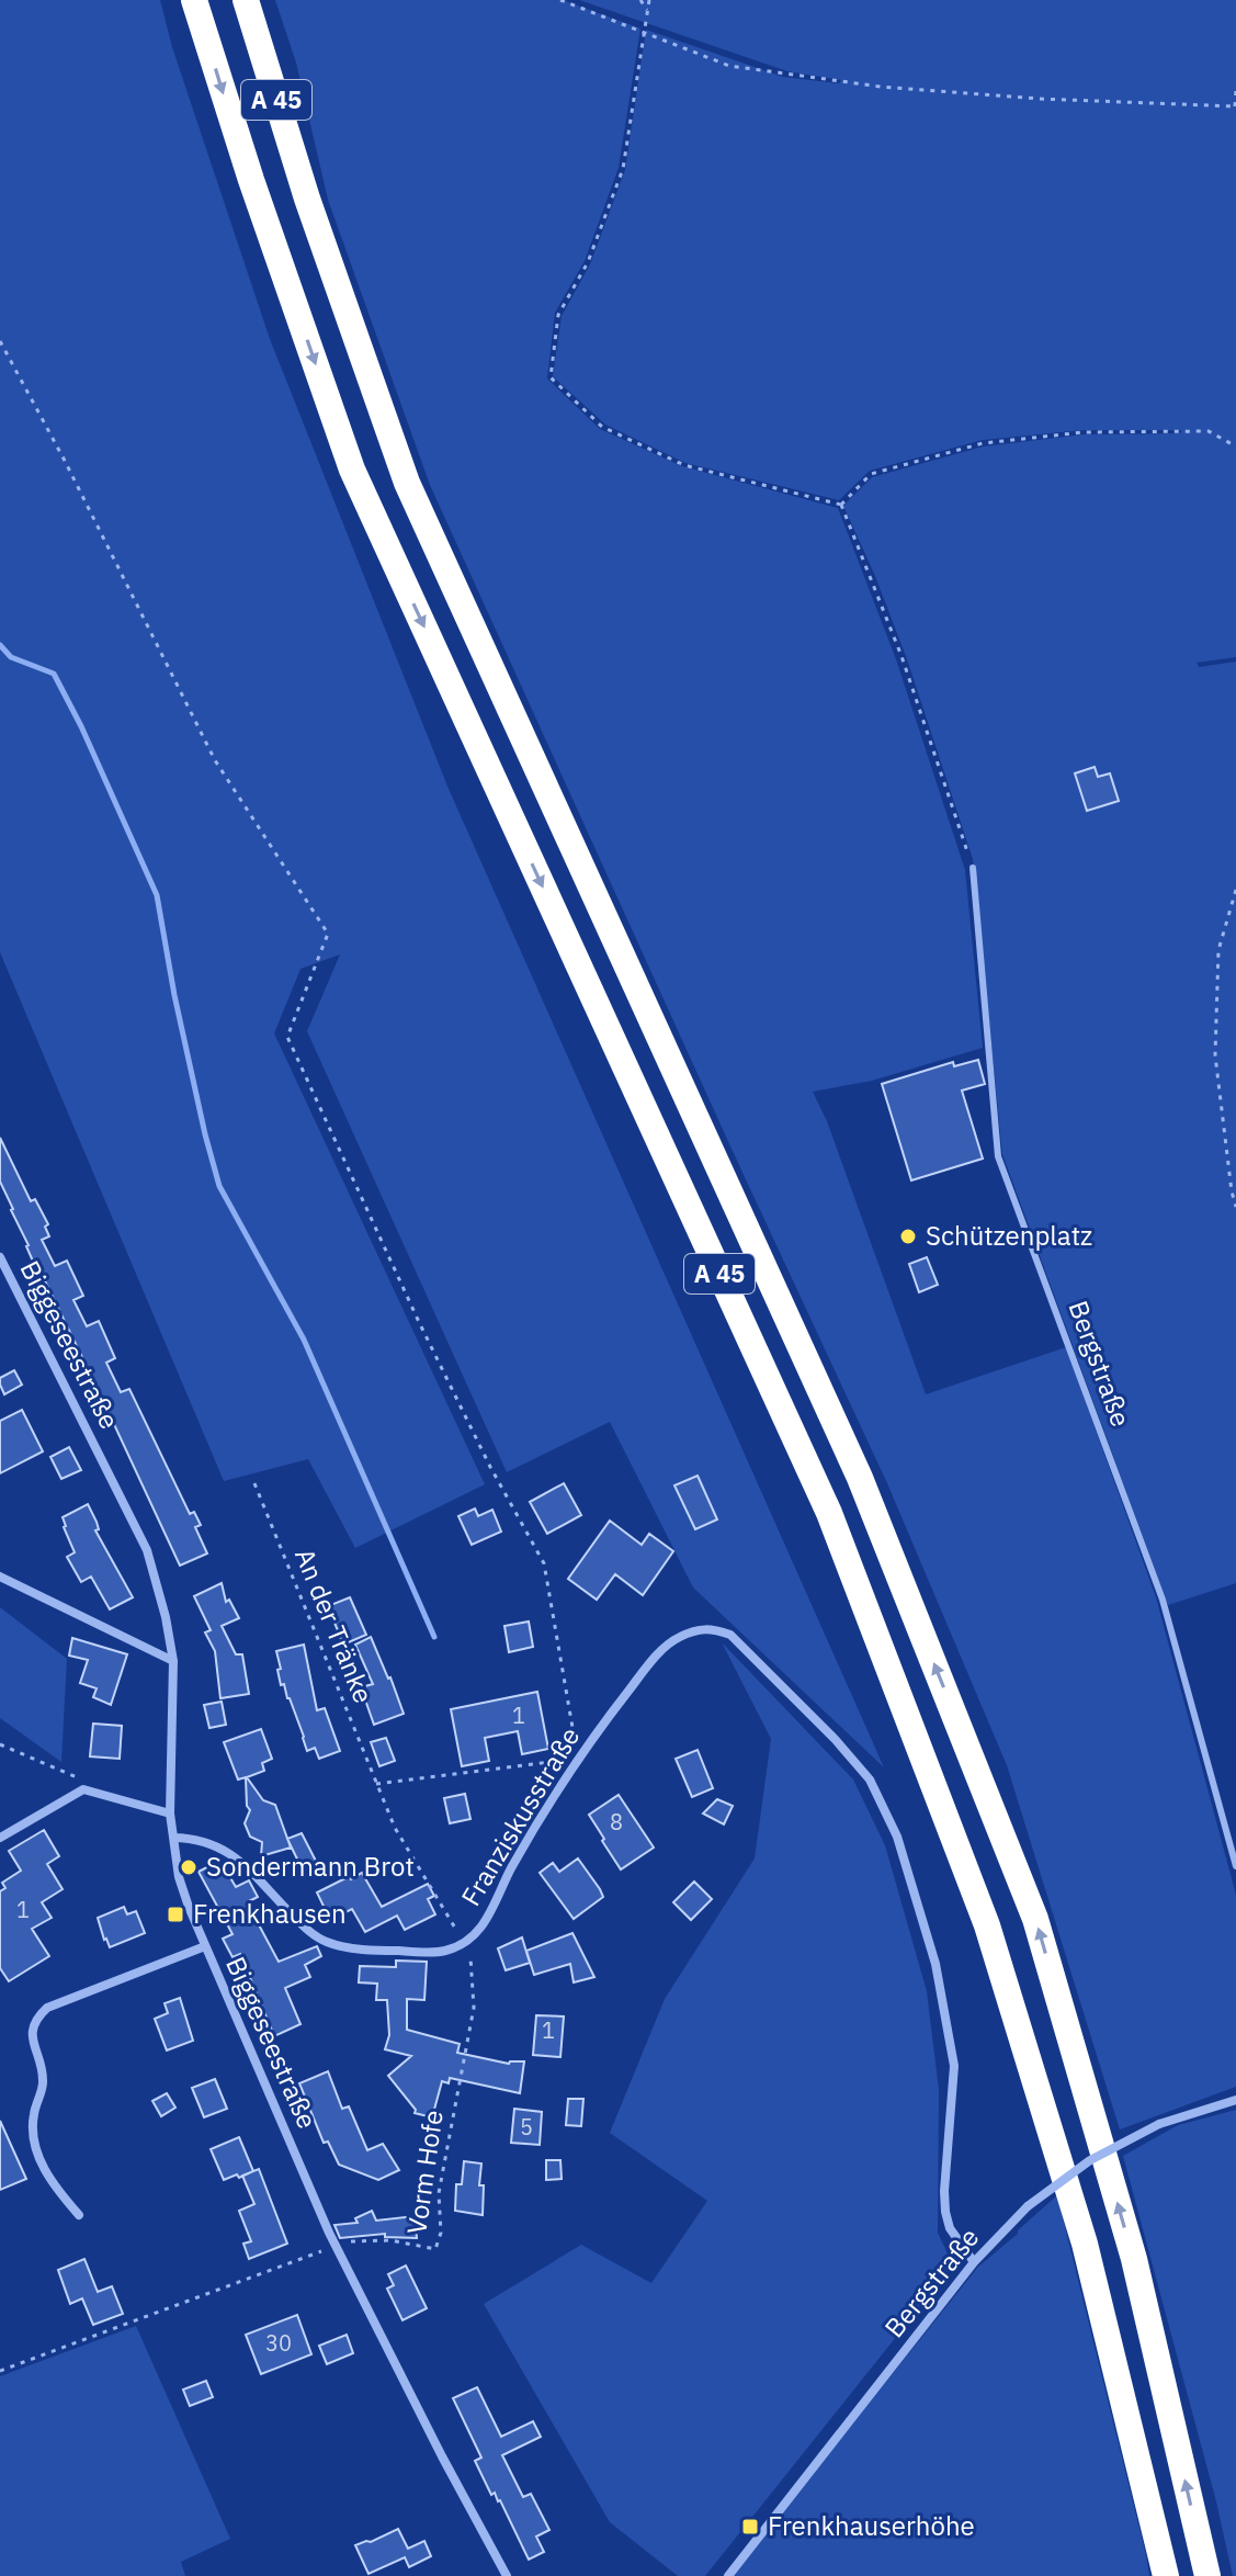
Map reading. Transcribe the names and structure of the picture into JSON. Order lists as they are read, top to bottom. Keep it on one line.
{"streets":{"highway":["A 45"],"street":["Biggeseestraße","Bergstraße","Franziskusstraße"],"path":["An der Tränke","Vorm Hofe"]},"crossings":[["Biggeseestraße","Franziskusstraße"],["Biggeseestraße","Vorm Hofe"],["Bergstraße","Franziskusstraße"],["An der Tränke","Franziskusstraße"],["An der Tränke","Vorm Hofe"],["Franziskusstraße","Vorm Hofe"]],"places":{"other":["Schützenplatz","Sondermann Brot"],"transit":["Frenkhausen","Frenkhauserhöhe"]},"house_numbers":["1","8","1","1","5","30"]}
